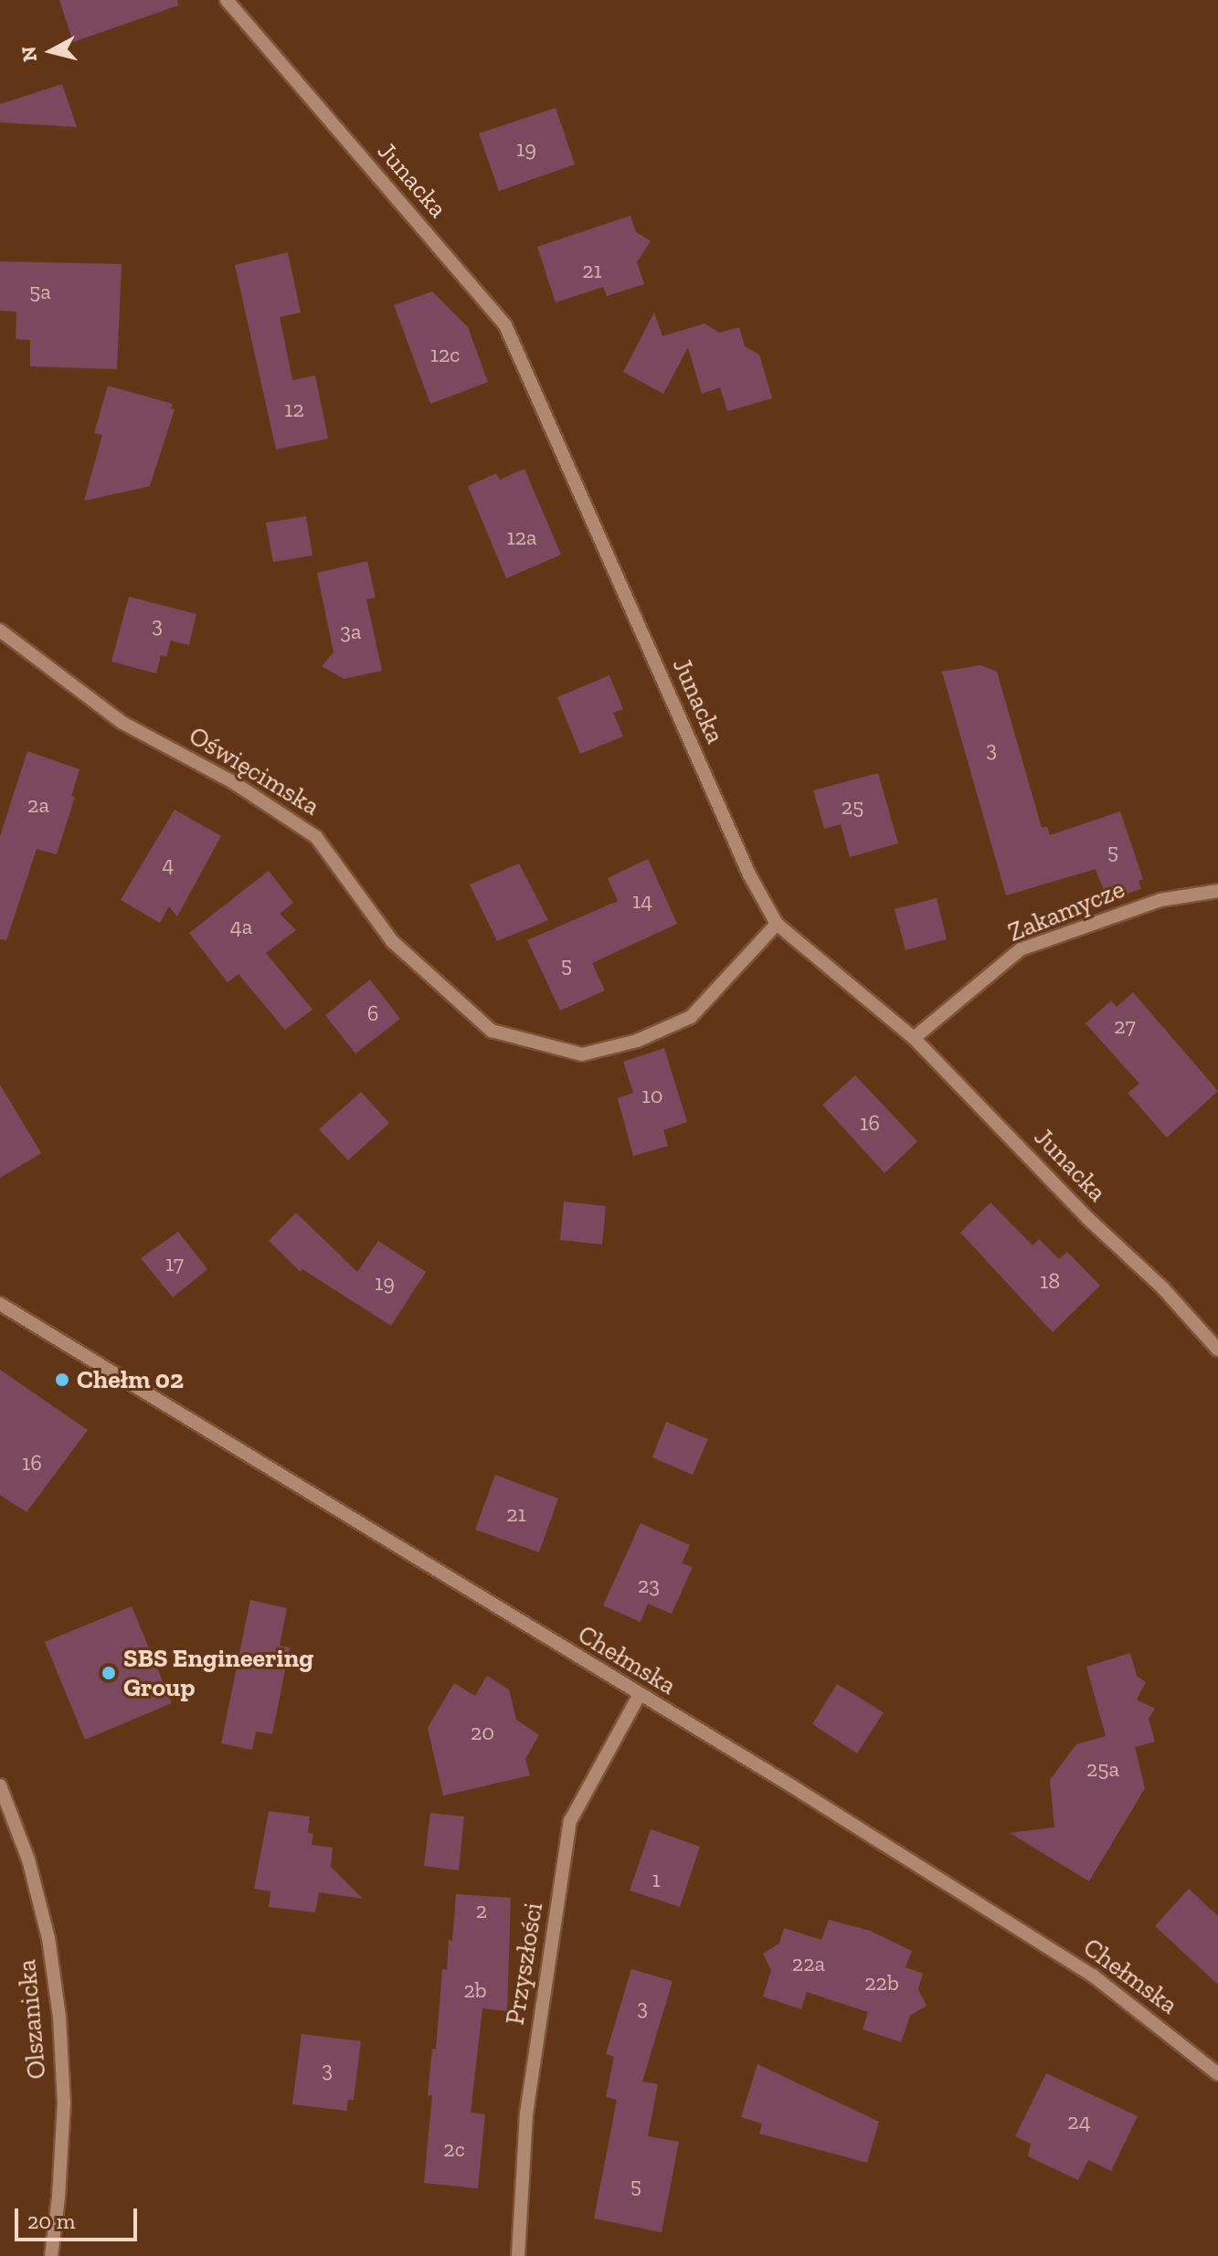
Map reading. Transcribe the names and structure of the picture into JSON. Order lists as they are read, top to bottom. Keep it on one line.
{"streets":{"street":["Junacka","Oświęcimska","Zakamycze","Chełmska","Przyszłości","Olszanicka"]},"crossings":[["Junacka","Oświęcimska"],["Junacka","Zakamycze"],["Chełmska","Przyszłości"]],"places":["Chełm 02","SBS Engineering Group"],"house_numbers":["19","21","5a","12c","12","12a","3","3a","3","2a","25","5","4","14","4a","5","6","27","10","16","17","18","19","16","21","23","20","25a","1","2","22a","22b","2b","3","3","24","2c","5"],"scale_bar":"20 m","north":"left"}
